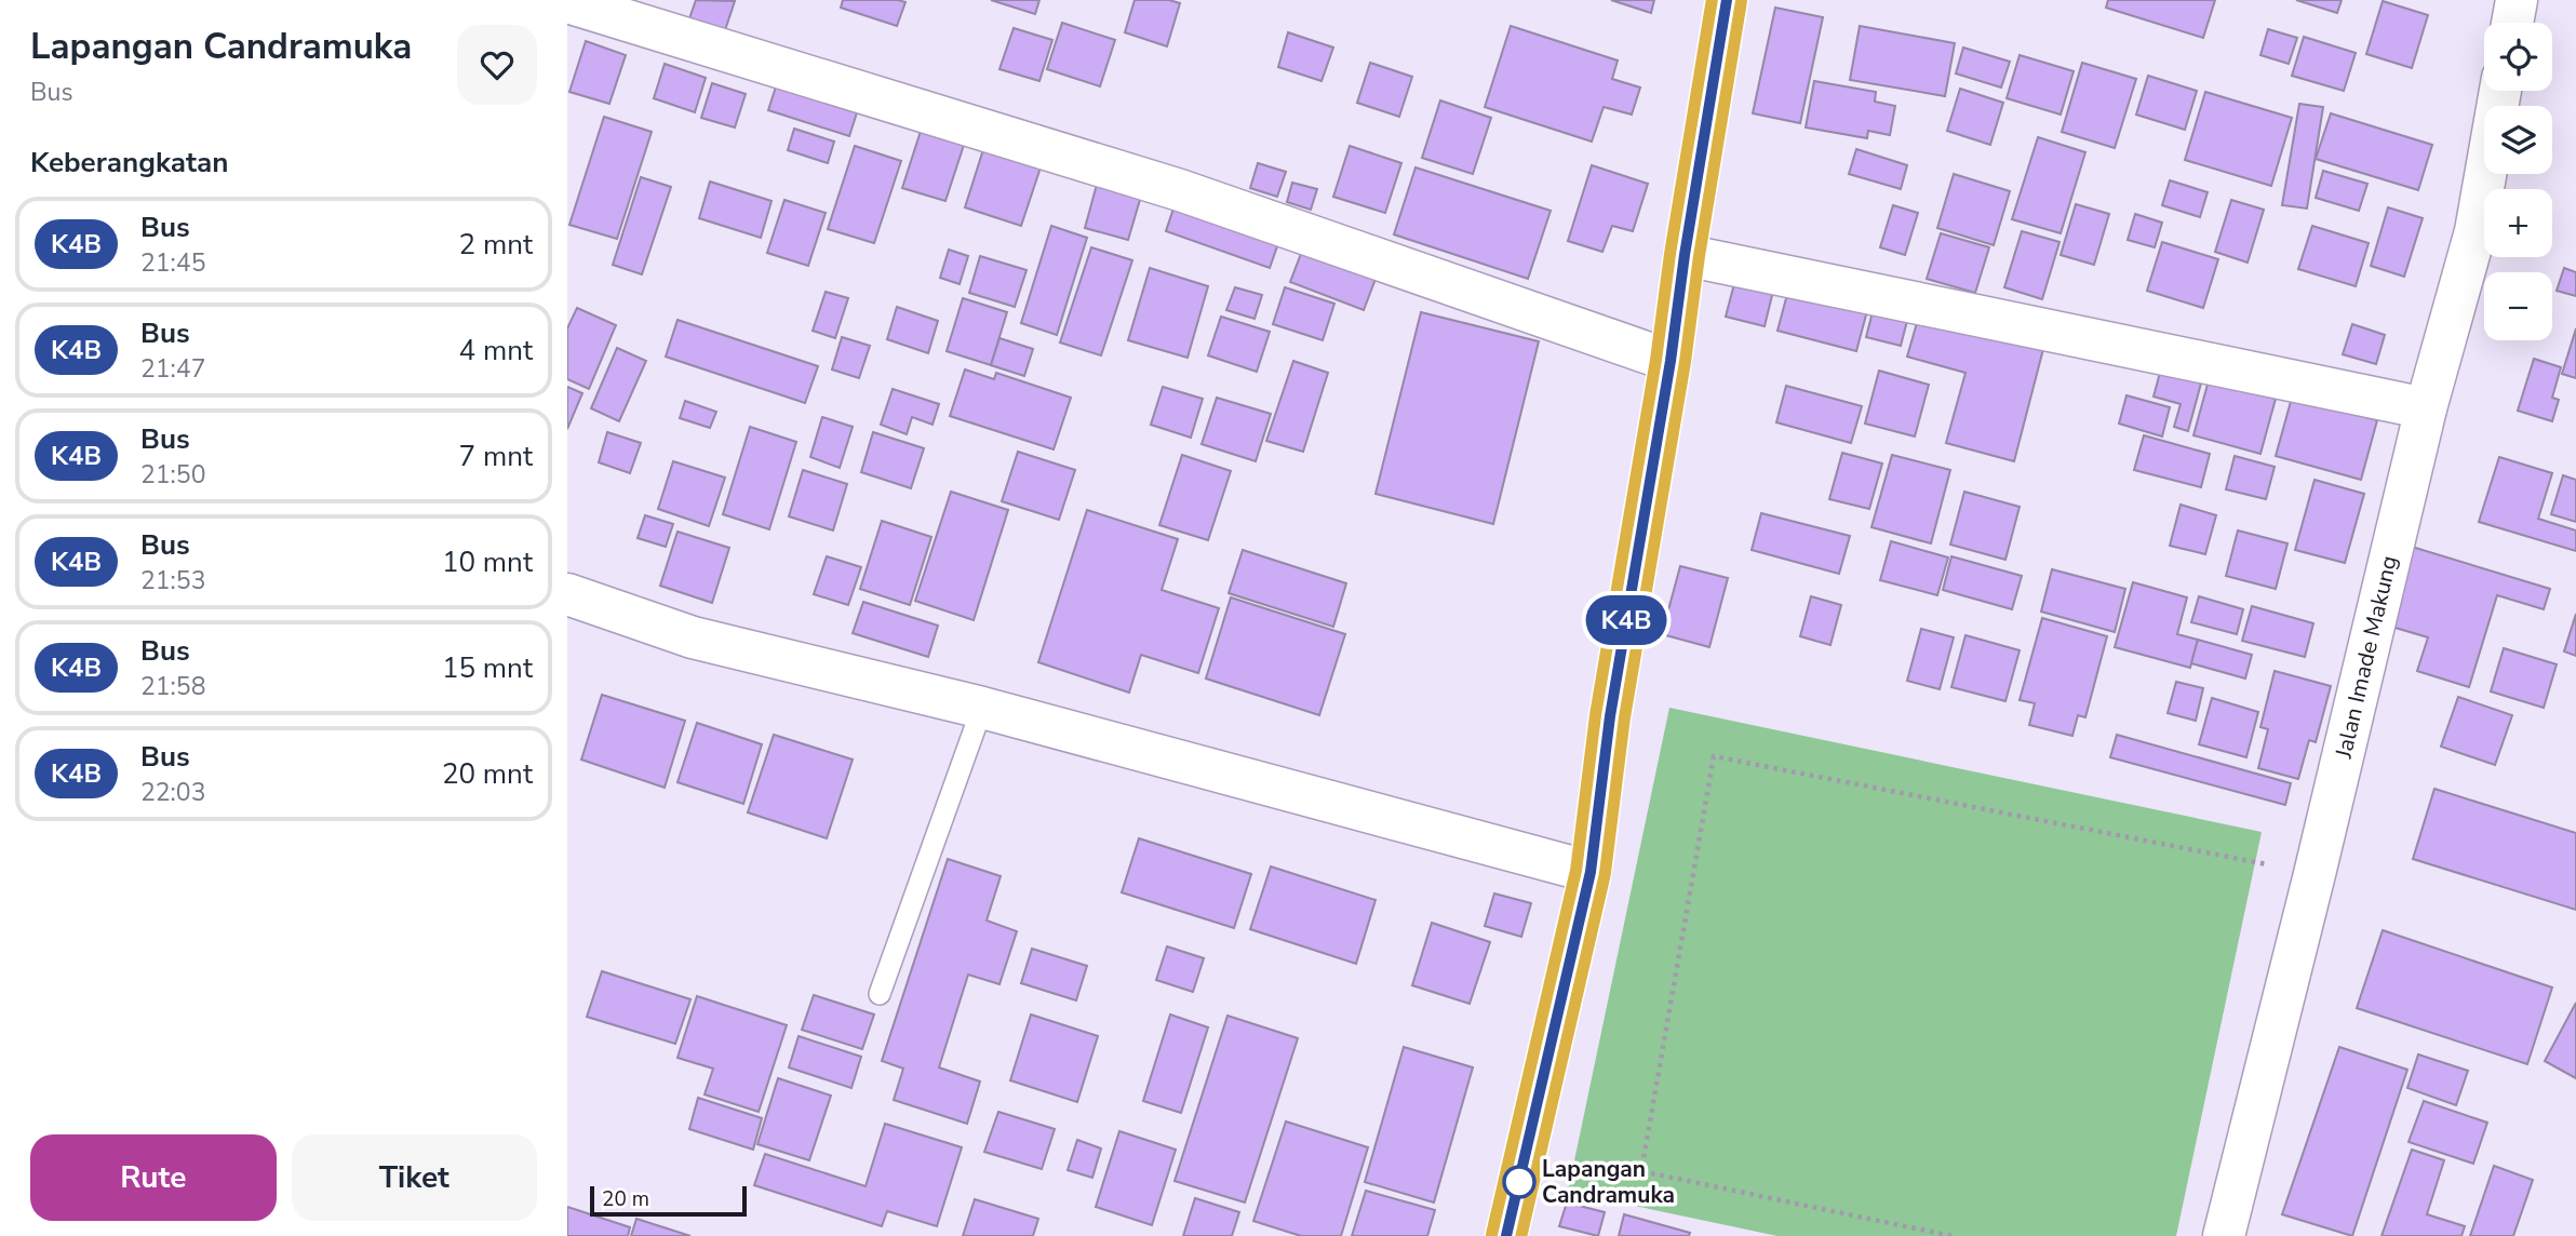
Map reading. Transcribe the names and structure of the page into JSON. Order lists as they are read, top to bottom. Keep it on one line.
{"streets":{"street":["Jalan Imade Makung"]},"places":["Lapangan Candramuka"],"lines":["bus line K4B"],"scale_bar":"20 m","page":{"heading":[["Lapangan Candramuka","Bus"],"Keberangkatan"],"on_map":"K4B","map_buttons":["+","−"],"list":[{"mark":"K4B","name":"Bus","note":"21:45","value":"2 mnt"},{"mark":"K4B","name":"Bus","note":"21:47","value":"4 mnt"},{"mark":"K4B","name":"Bus","note":"21:50","value":"7 mnt"},{"mark":"K4B","name":"Bus","note":"21:53","value":"10 mnt"},{"mark":"K4B","name":"Bus","note":"21:58","value":"15 mnt"},{"mark":"K4B","name":"Bus","note":"22:03","value":"20 mnt"}],"buttons":["Rute","Tiket"],"scale":"20 m"}}
